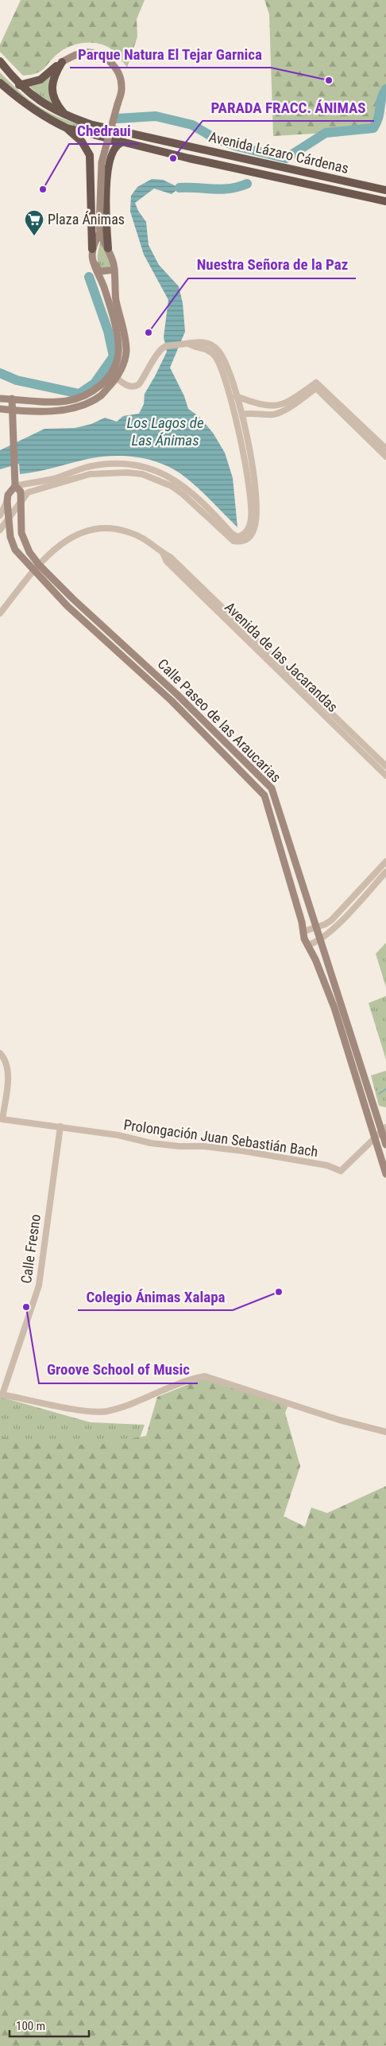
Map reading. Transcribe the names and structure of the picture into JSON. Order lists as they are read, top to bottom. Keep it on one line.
{"streets":{"highway":["Avenida Lázaro Cárdenas"],"main road":["Calle Paseo de las Araucarias"],"street":["Avenida de las Jacarandas","Prolongación Juan Sebastián Bach","Calle Fresno"]},"crossings":[["Avenida de las Jacarandas","Calle Paseo de las Araucarias"],["Calle Paseo de las Araucarias","Prolongación Juan Sebastián Bach"],["Prolongación Juan Sebastián Bach","Calle Fresno"]],"water":["Los Lagos de Las Ánimas"],"places":{"other":["Parque Natura El Tejar Garnica","PARADA FRACC. ÁNIMAS","Chedraui","Nuestra Señora de la Paz","Colegio Ánimas Xalapa","Groove School of Music"],"supermarket":["Plaza Ánimas"]},"scale_bar":"100 m"}
